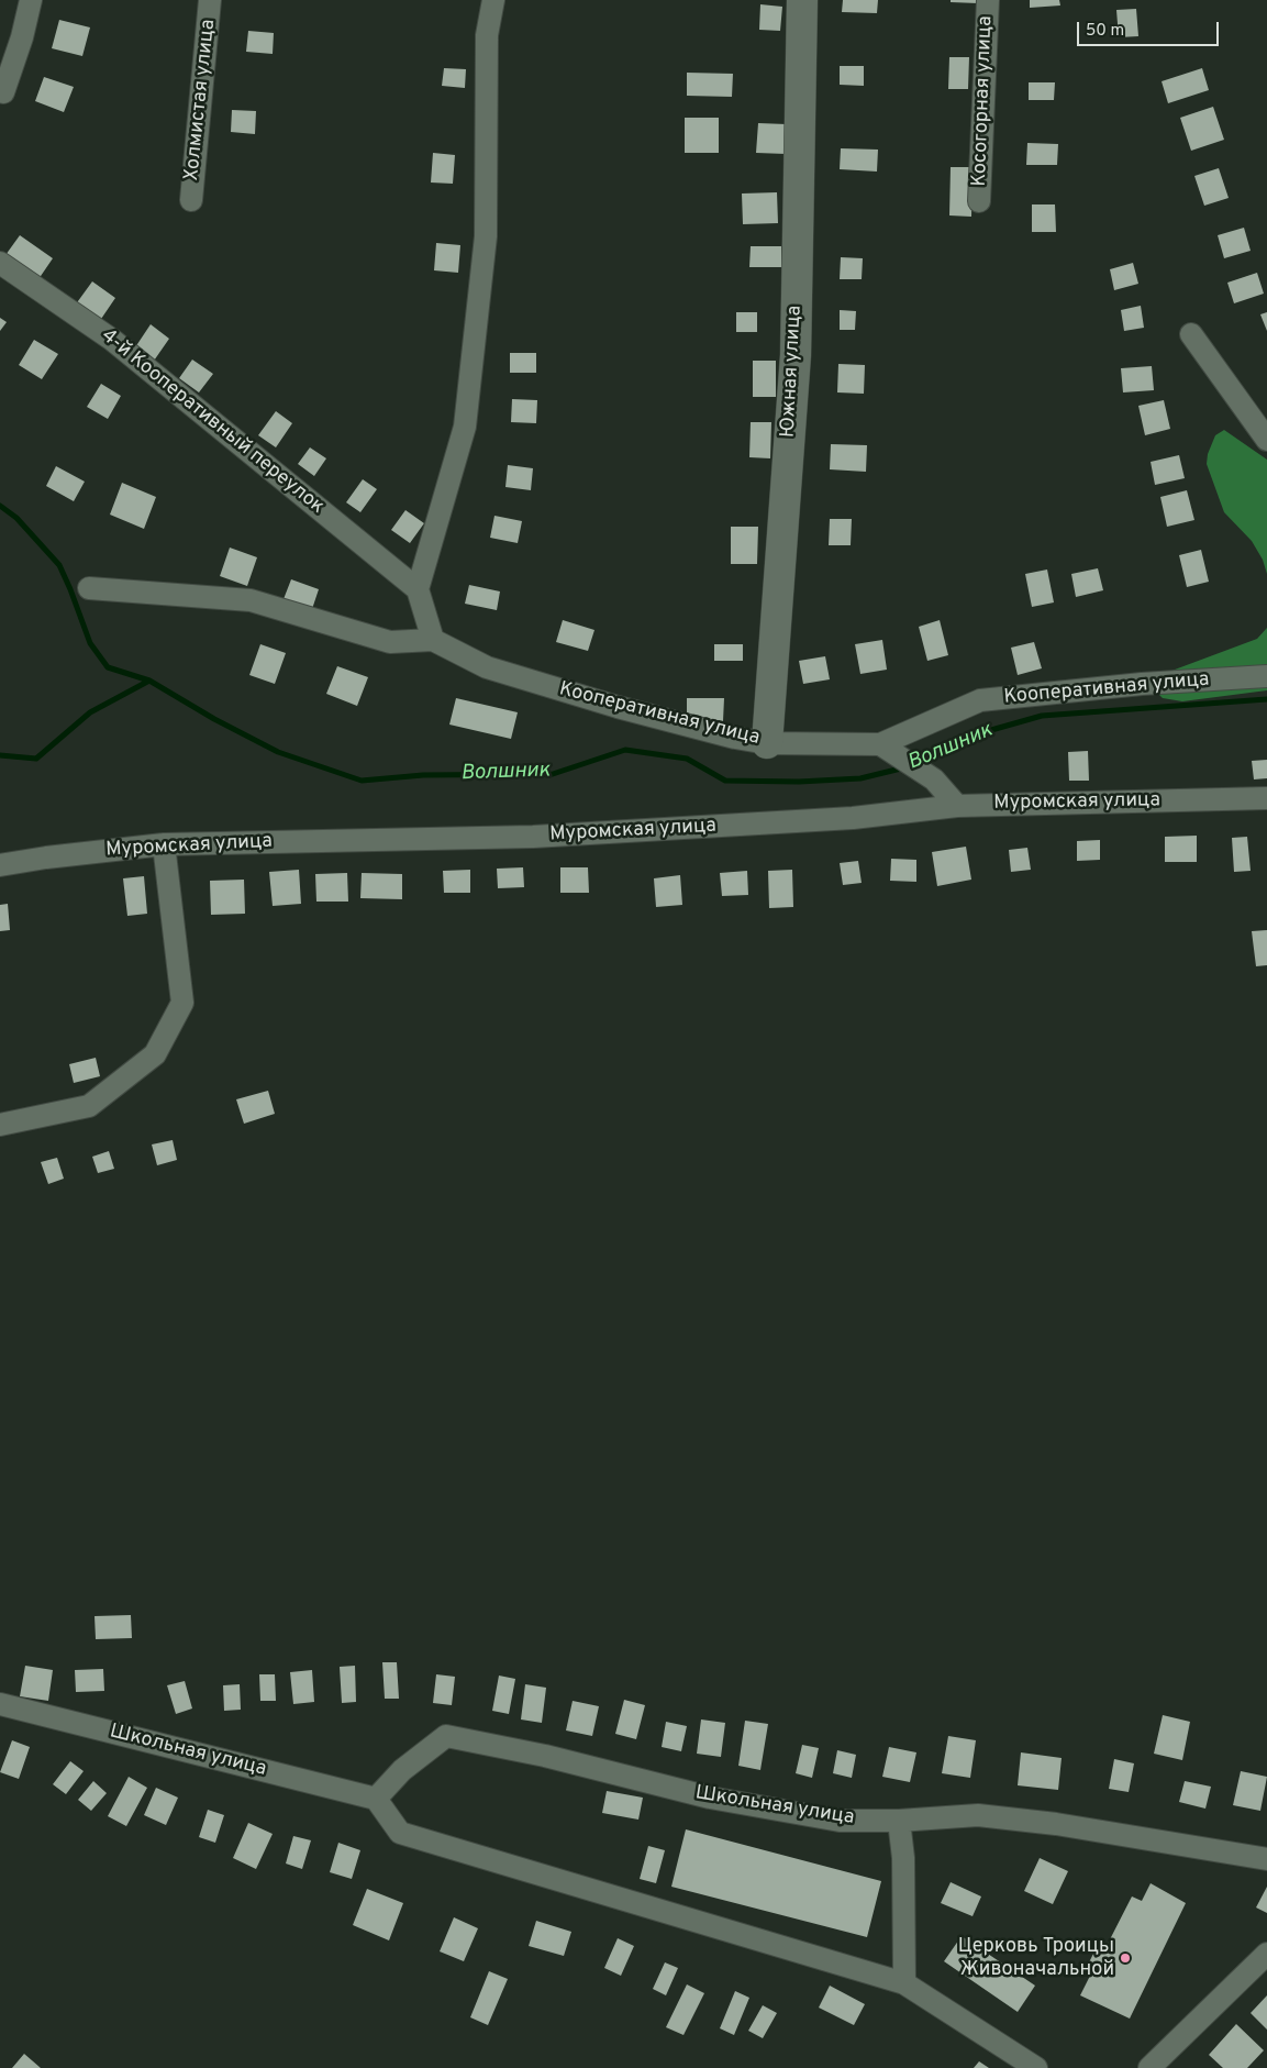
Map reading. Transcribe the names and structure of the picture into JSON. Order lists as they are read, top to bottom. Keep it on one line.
{"streets":{"street":["Холмистая улица","Косогорная улица","Южная улица","4-й Кооперативный переулок","Кооперативная улица","Муромская улица","Школьная улица"]},"crossings":[["Южная улица","Кооперативная улица"]],"water":["Волшник"],"places":["Церковь Троицы Живоначальной"],"scale_bar":"50 m"}
